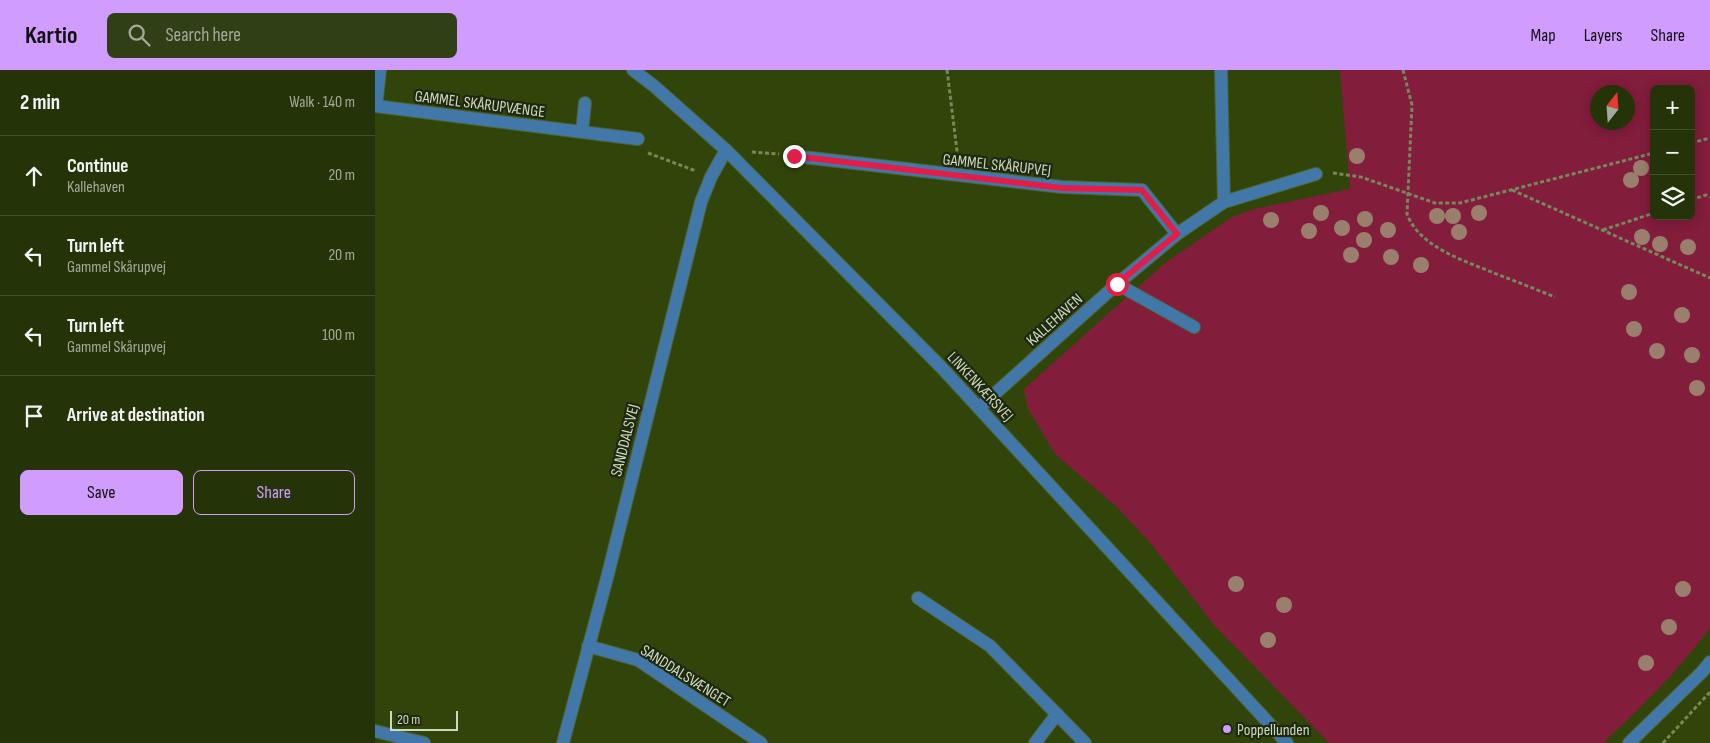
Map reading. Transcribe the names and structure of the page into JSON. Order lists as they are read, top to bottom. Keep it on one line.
{"streets":{"street":["GAMMEL SKÅRUPVÆNGE","GAMMEL SKÅRUPVEJ","KALLEHAVEN","LINKENKÆRSVEJ","SANDDALSVEJ","SANDDALSVÆNGET"]},"crossings":[["GAMMEL SKÅRUPVEJ","KALLEHAVEN"],["KALLEHAVEN","LINKENKÆRSVEJ"],["LINKENKÆRSVEJ","SANDDALSVEJ"],["SANDDALSVEJ","SANDDALSVÆNGET"]],"places":["Poppellunden"],"scale_bar":"20 m","north":"top","page":{"header":"Kartio","search":"Search here","nav":["Map","Layers","Share"],"heading":["2 min","Walk · 140 m"],"map_buttons":["+","−"],"list":[["Continue","Kallehaven","20 m"],["Turn left","Gammel Skårupvej","20 m"],["Turn left","Gammel Skårupvej","100 m"],"Arrive at destination"],"buttons":["Save","Share"],"scale":"20 m"}}
